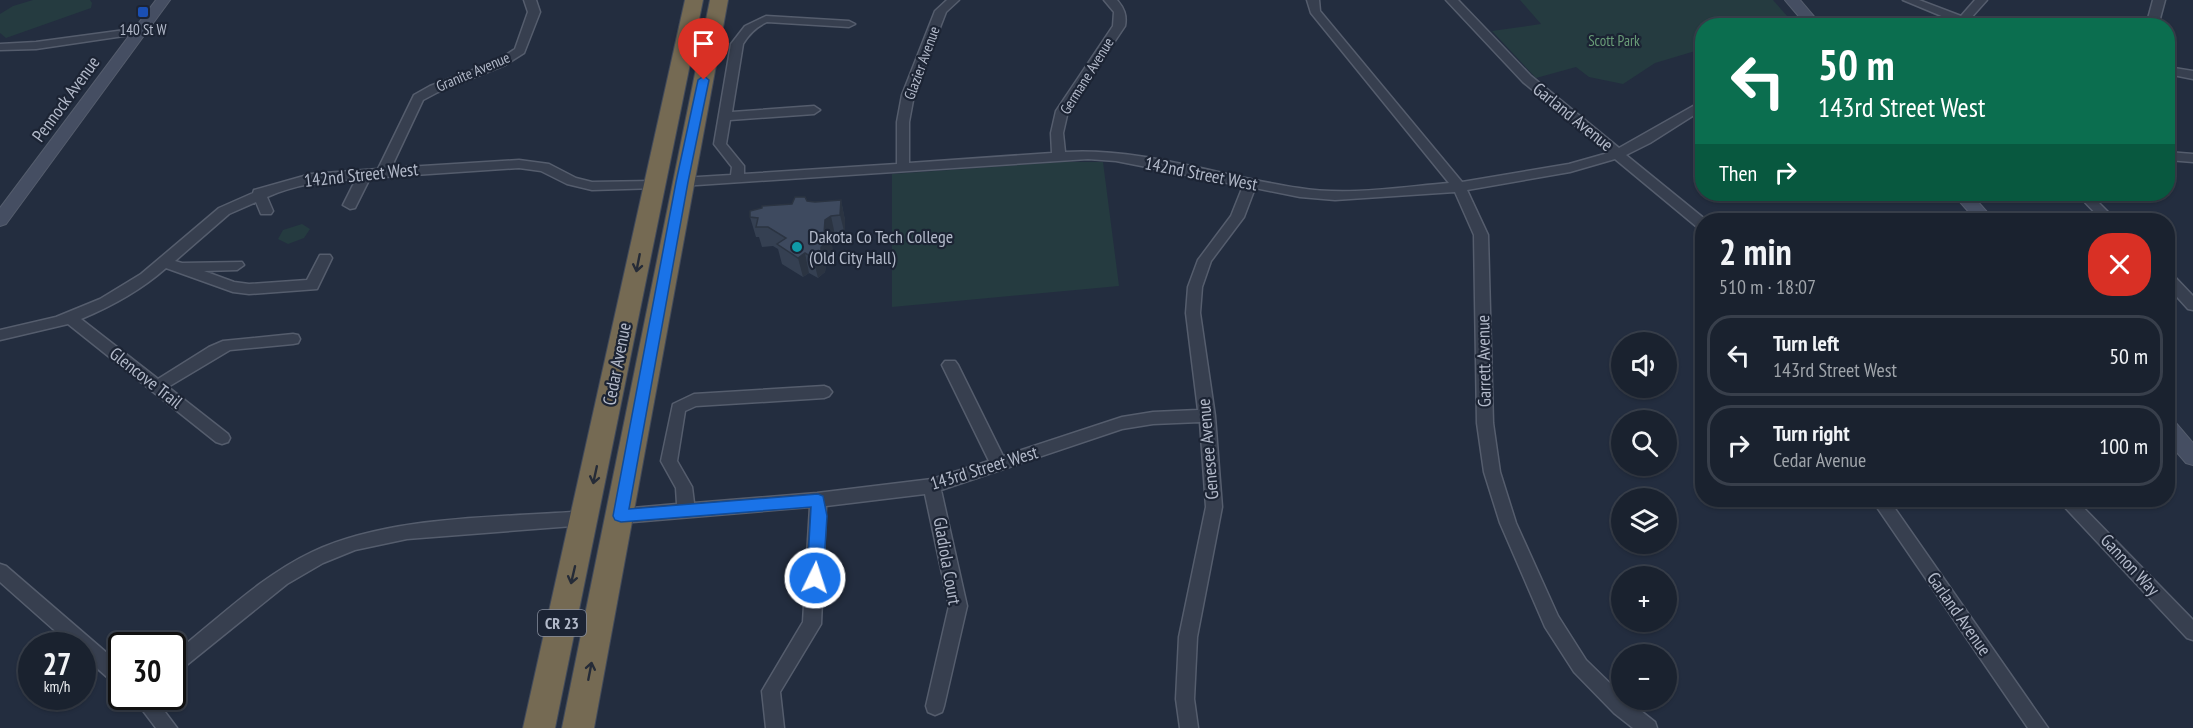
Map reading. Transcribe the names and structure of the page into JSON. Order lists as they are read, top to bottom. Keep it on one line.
{"streets":{"highway":["Cedar Avenue","CR 23"],"street":["Glazier Avenue","Granite Avenue","Germane Avenue","Pennock Avenue","Garland Avenue","142nd Street West","Garrett Avenue","Glencove Trail","Genesee Avenue","143rd Street West","Gladiola Court","Gannon Way"]},"crossings":[["Glazier Avenue","142nd Street West"],["Granite Avenue","142nd Street West"],["Germane Avenue","142nd Street West"],["Garland Avenue","142nd Street West"],["142nd Street West","Garrett Avenue"],["142nd Street West","Cedar Avenue"],["142nd Street West","Glencove Trail"],["142nd Street West","Genesee Avenue"],["Cedar Avenue","143rd Street West"],["Genesee Avenue","143rd Street West"],["143rd Street West","Gladiola Court"]],"parks":["Scott Park"],"places":{"transit":["140 St W"],"other":["Dakota Co Tech College (Old City Hall)"]},"page":{"turn":["50 m","143rd Street West"],"then":"Then","heading":["2 min","510 m · 18:07"],"list":[{"name":"Turn left","note":"143rd Street West","value":"50 m"},{"name":"Turn right","note":"Cedar Avenue","value":"100 m"}],"map_buttons":["+","−"],"speed":"27 km/h","limit":"30"}}
